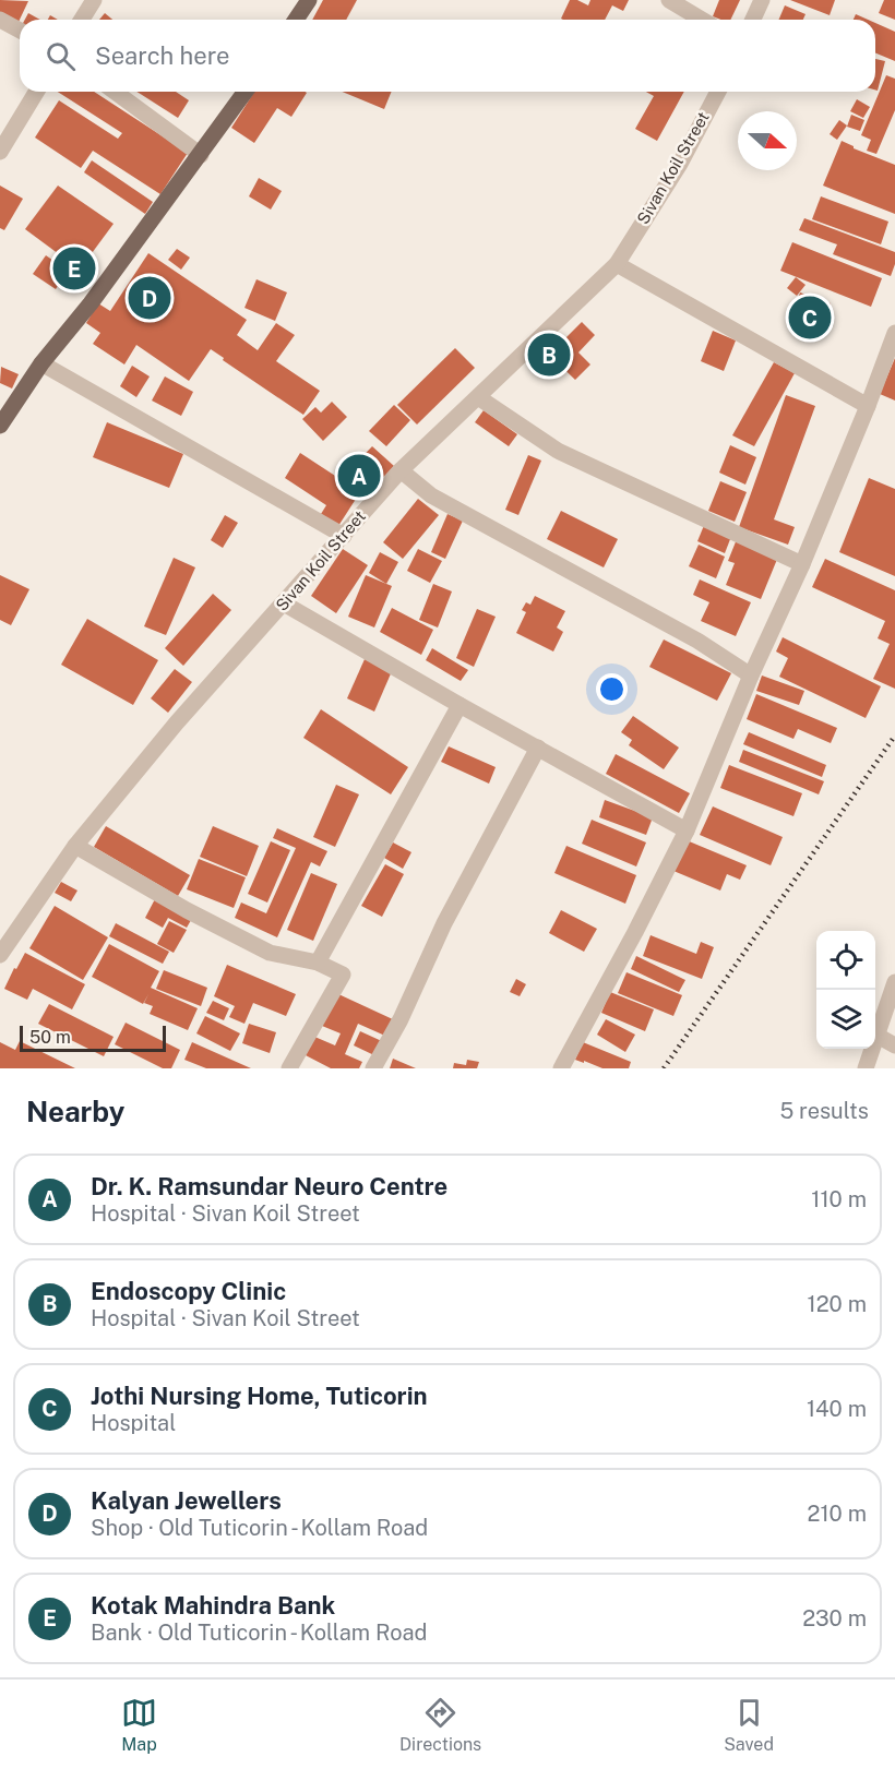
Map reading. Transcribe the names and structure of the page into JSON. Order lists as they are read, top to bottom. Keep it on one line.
{"streets":{"street":["Sivan Koil Street"]},"scale_bar":"50 m","north":"right","page":{"search":"Search here","pins":["E","D","C","B","A"],"scale":"50 m","heading":["Nearby","5 results"],"list":[{"mark":"A","name":"Dr. K. Ramsundar Neuro Centre","note":"Hospital · Sivan Koil Street","value":"110 m"},{"mark":"B","name":"Endoscopy Clinic","note":"Hospital · Sivan Koil Street","value":"120 m"},{"mark":"C","name":"Jothi Nursing Home, Tuticorin","note":"Hospital","value":"140 m"},{"mark":"D","name":"Kalyan Jewellers","note":"Shop · Old Tuticorin - Kollam Road","value":"210 m"},{"mark":"E","name":"Kotak Mahindra Bank","note":"Bank · Old Tuticorin - Kollam Road","value":"230 m"}],"nav":["Map","Directions","Saved"]}}
